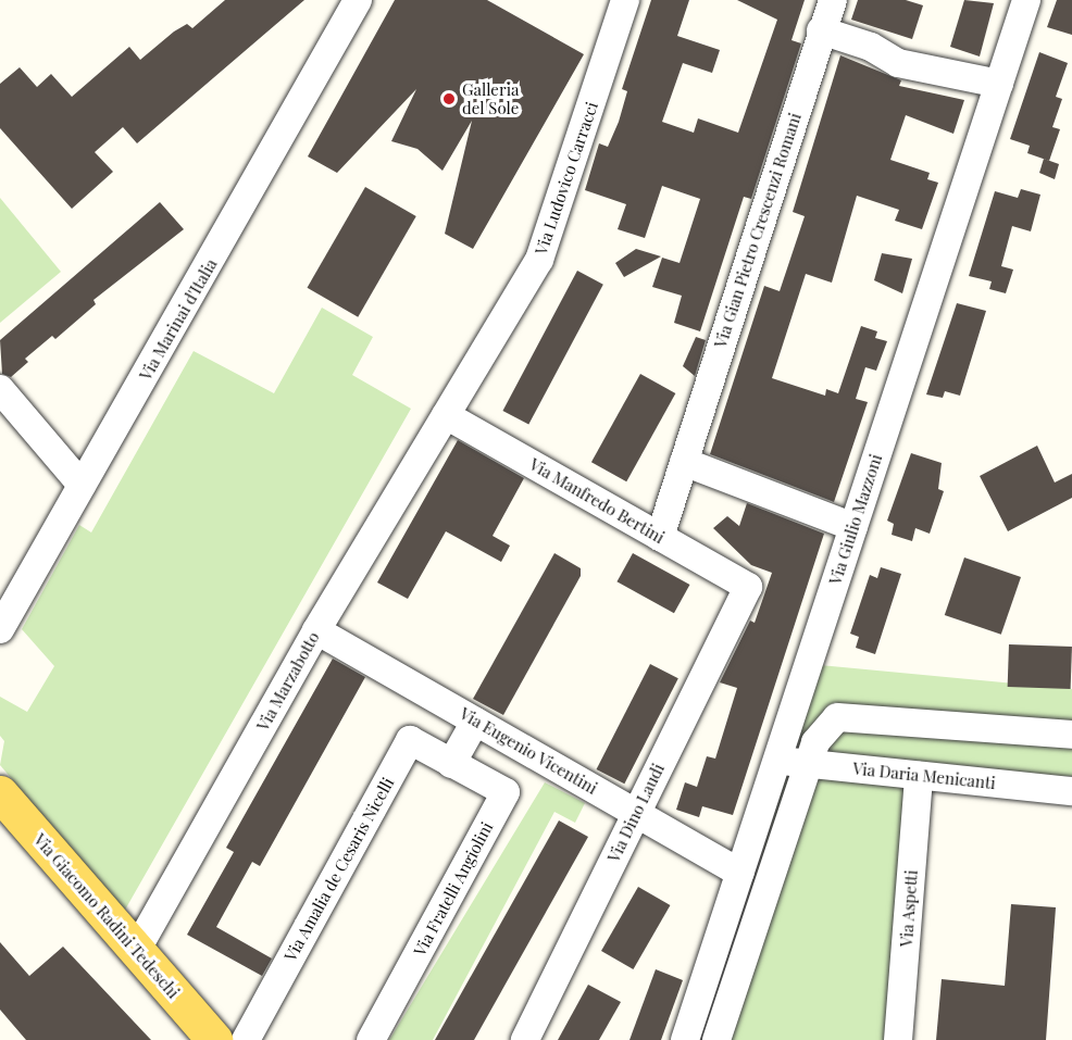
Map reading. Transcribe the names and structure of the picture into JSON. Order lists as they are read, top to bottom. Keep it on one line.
{"streets":{"main road":["Via Giacomo Radini Tedeschi"],"street":["Via Ludovico Carracci","Via Gian Pietro Crescenzi Romani","Via Marinai d'Italia","Via Manfredo Bertini","Via Giulio Mazzoni","Via Marzabotto","Via Eugenio Vicentini","Via Daria Menicanti","Via Dino Laudi","Via Amalia de Cesaris Nicelli","Via Fratelli Angiolini","Via Aspetti"]},"crossings":[["Via Ludovico Carracci","Via Manfredo Bertini"],["Via Ludovico Carracci","Via Marzabotto"],["Via Gian Pietro Crescenzi Romani","Via Manfredo Bertini"],["Via Manfredo Bertini","Via Marzabotto"],["Via Manfredo Bertini","Via Dino Laudi"],["Via Giulio Mazzoni","Via Eugenio Vicentini"],["Via Giulio Mazzoni","Via Daria Menicanti"],["Via Marzabotto","Via Eugenio Vicentini"],["Via Marzabotto","Via Giacomo Radini Tedeschi"],["Via Eugenio Vicentini","Via Dino Laudi"],["Via Daria Menicanti","Via Aspetti"],["Via Amalia de Cesaris Nicelli","Via Fratelli Angiolini"]],"places":["Galleria del Sole"]}
